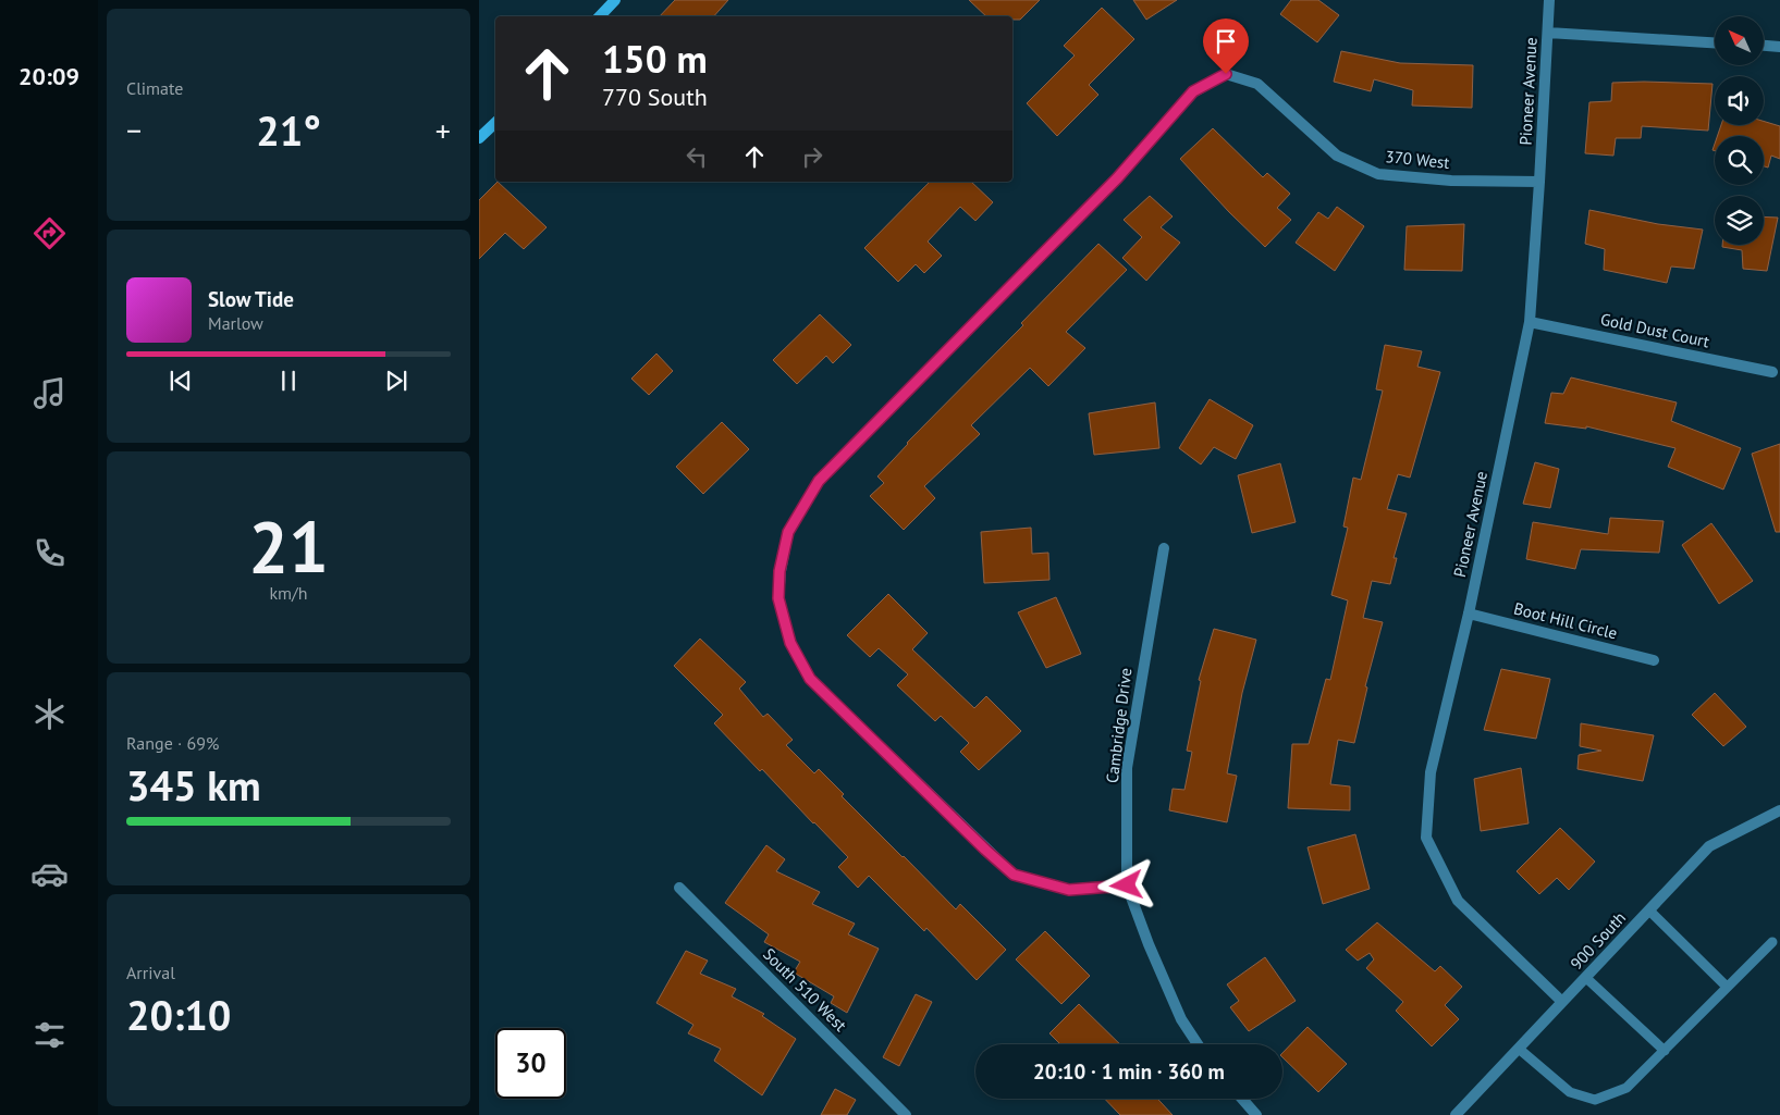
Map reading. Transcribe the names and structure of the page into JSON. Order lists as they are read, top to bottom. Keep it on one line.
{"streets":{"street":["Pioneer Avenue","370 West","Gold Dust Court","Boot Hill Circle","Cambridge Drive","900 South","South 510 West"]},"crossings":[["Pioneer Avenue","370 West"],["Pioneer Avenue","Gold Dust Court"],["Pioneer Avenue","Boot Hill Circle"],["Pioneer Avenue","900 South"],["370 West","Cambridge Drive"]],"north":"top left","page":{"tabs":"20:09","tile":["Climate",["21","km/h"],["Range · 69%","345 km"],["Arrival","20:10"]],"turn":["150 m","770 South"],"heat":["−","21°","+"],"song":["Slow Tide","Marlow"],"limit":"30","trip":"20:10 · 1 min · 360 m"}}
